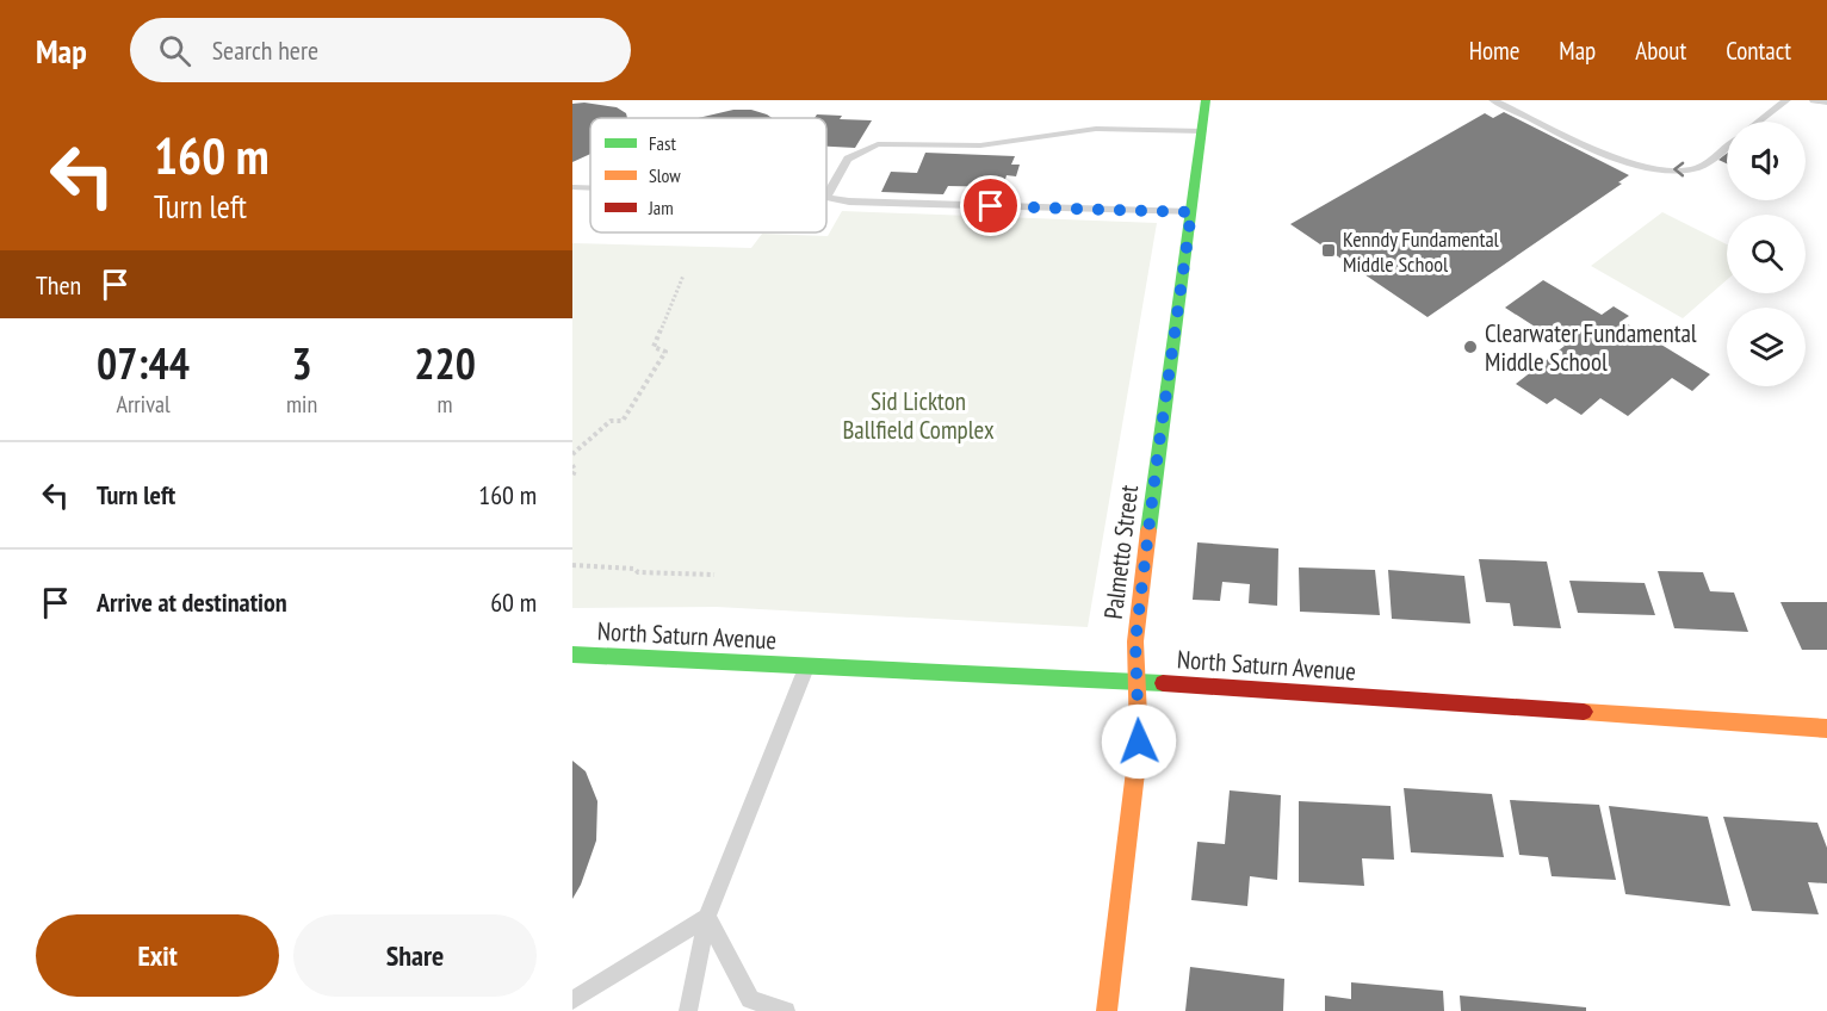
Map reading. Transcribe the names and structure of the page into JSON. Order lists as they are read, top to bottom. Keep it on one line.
{"streets":{"street":["Palmetto Street","North Saturn Avenue"]},"crossings":[["Palmetto Street","North Saturn Avenue"]],"parks":["Sid Lickton Ballfield Complex"],"places":{"transit":["Kenndy Fundamental Middle School"],"other":["Clearwater Fundamental Middle School"]},"legend":["Fast","Slow","Jam"],"page":{"header":"Map","search":"Search here","nav":["Home","Map","About","Contact"],"turn":["160 m","Turn left"],"then":"Then","eta":["07:44","Arrival","3","min","220","m"],"list":[{"name":"Turn left","value":"160 m"},{"name":"Arrive at destination","value":"60 m"}],"buttons":["Exit","Share"]}}
